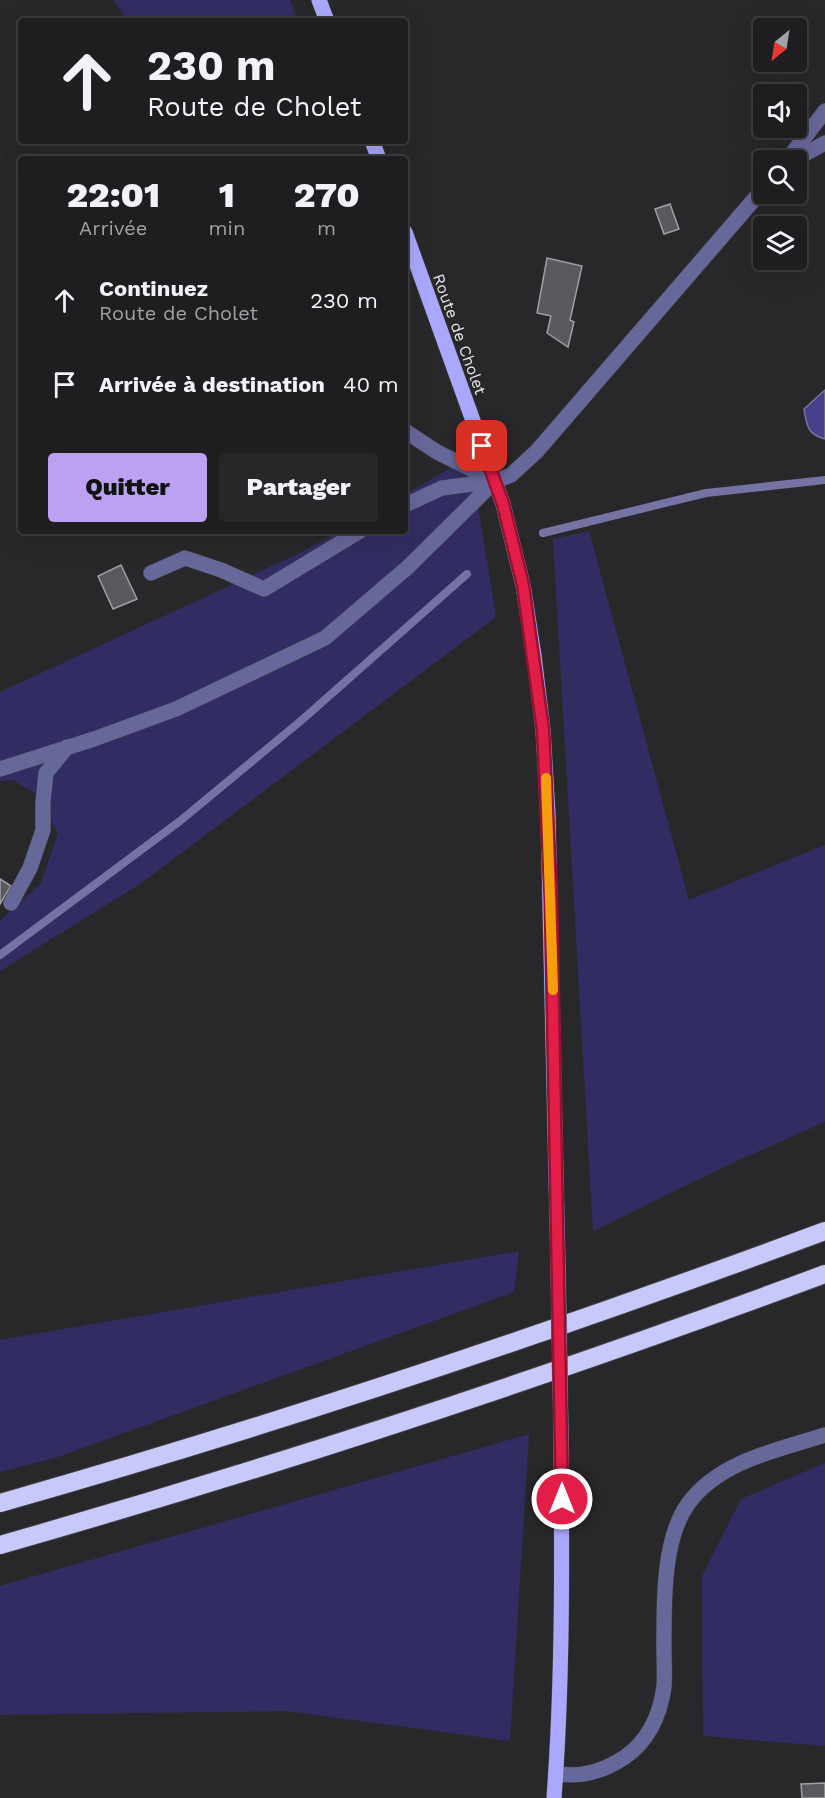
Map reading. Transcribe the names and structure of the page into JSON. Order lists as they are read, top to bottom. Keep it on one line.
{"streets":{"main road":["Route de Cholet"]},"north":"bottom left","page":{"turn":["230 m","Route de Cholet"],"eta":["22:01","Arrivée","1","min","270","m"],"list":[{"name":"Continuez","note":"Route de Cholet","value":"230 m"},{"name":"Arrivée à destination","value":"40 m"}],"buttons":["Quitter","Partager"]}}
